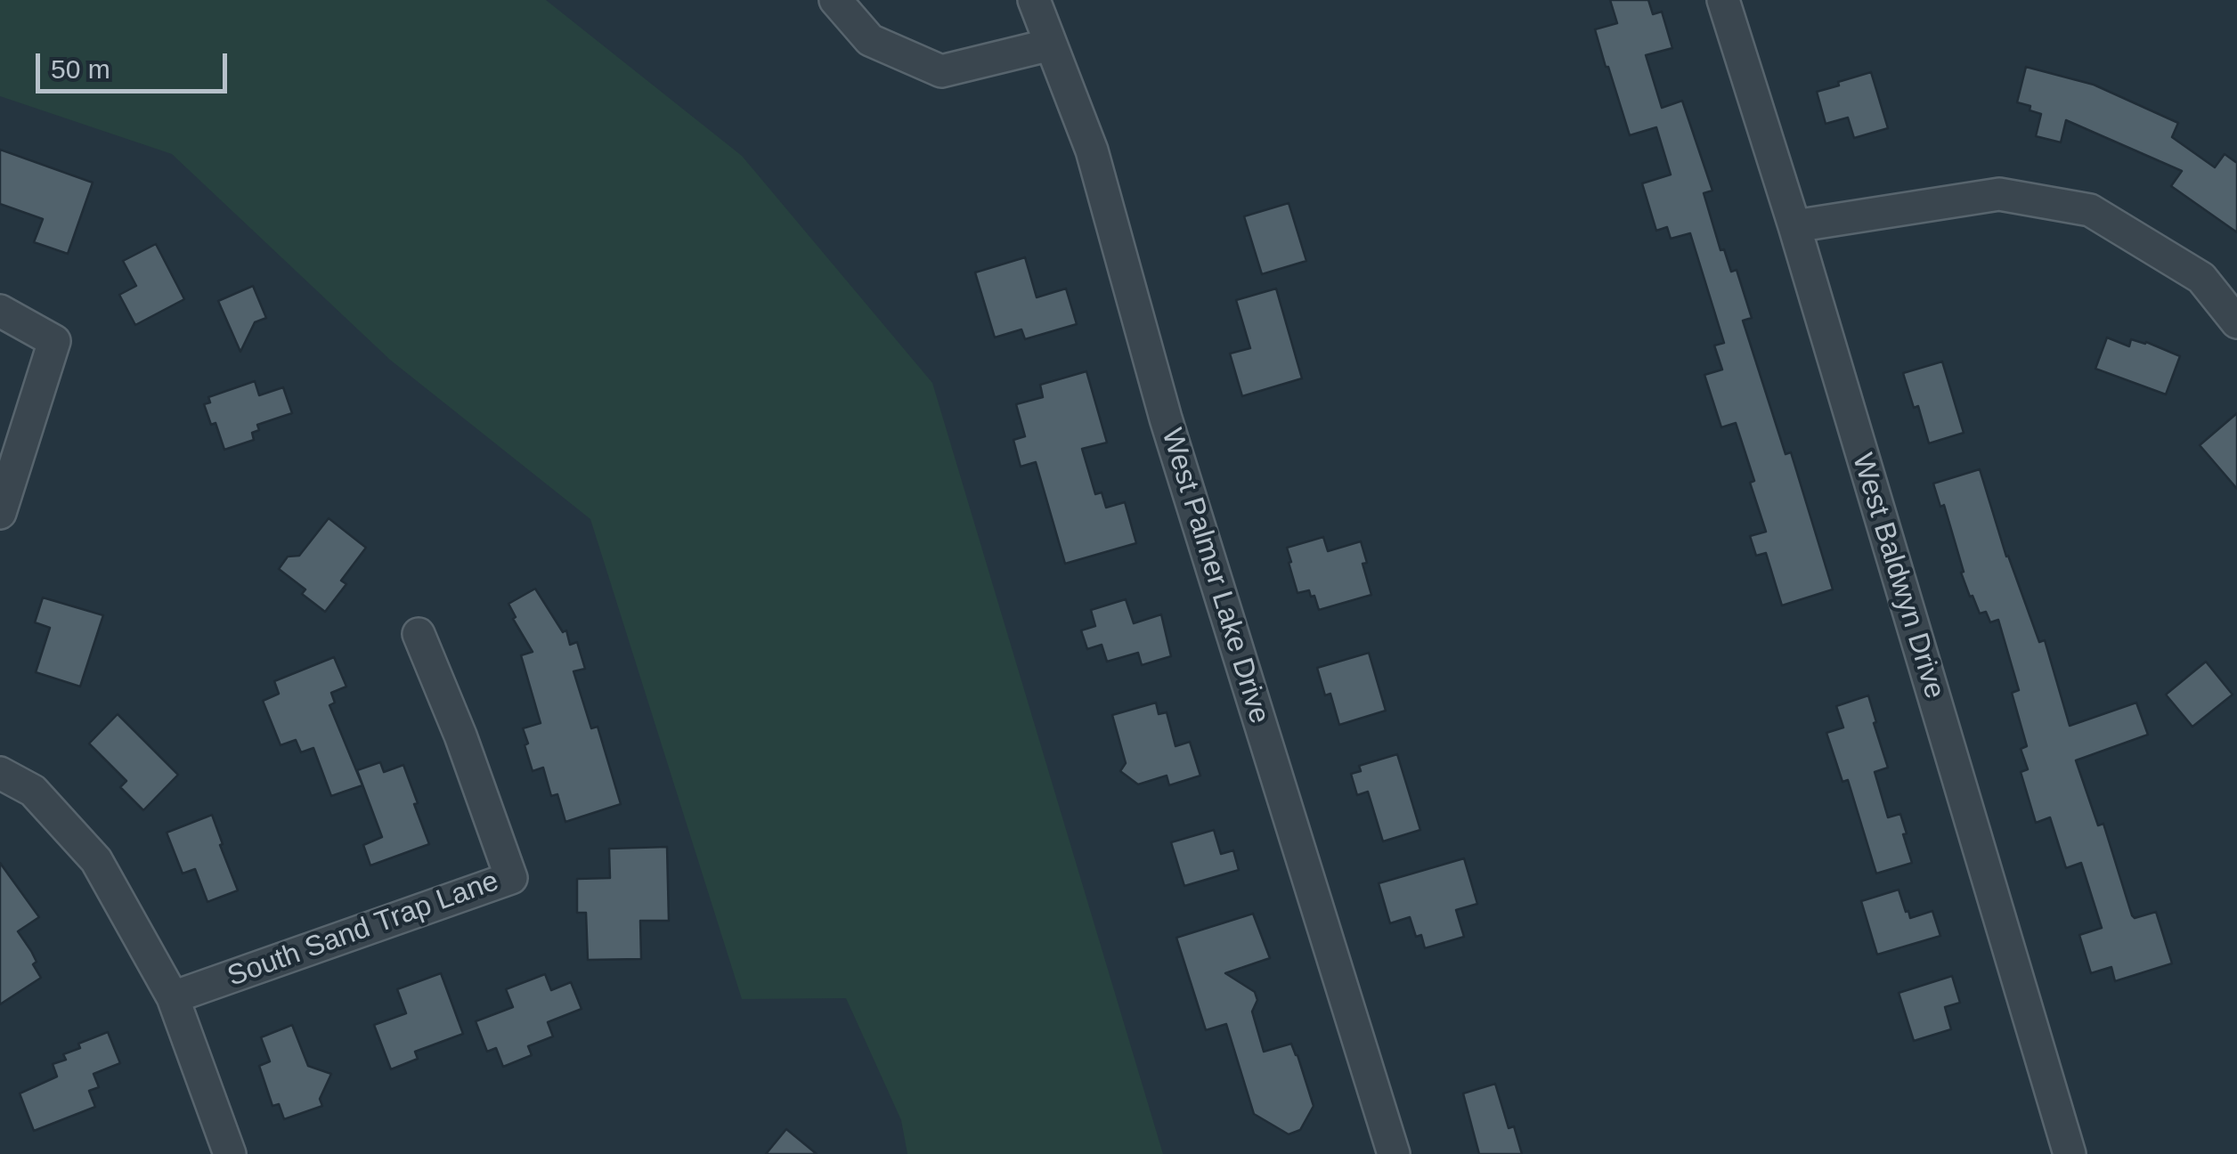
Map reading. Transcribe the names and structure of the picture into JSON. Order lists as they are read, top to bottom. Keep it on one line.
{"streets":{"street":["West Palmer Lake Drive","West Baldwyn Drive","South Sand Trap Lane"]},"scale_bar":"50 m"}
